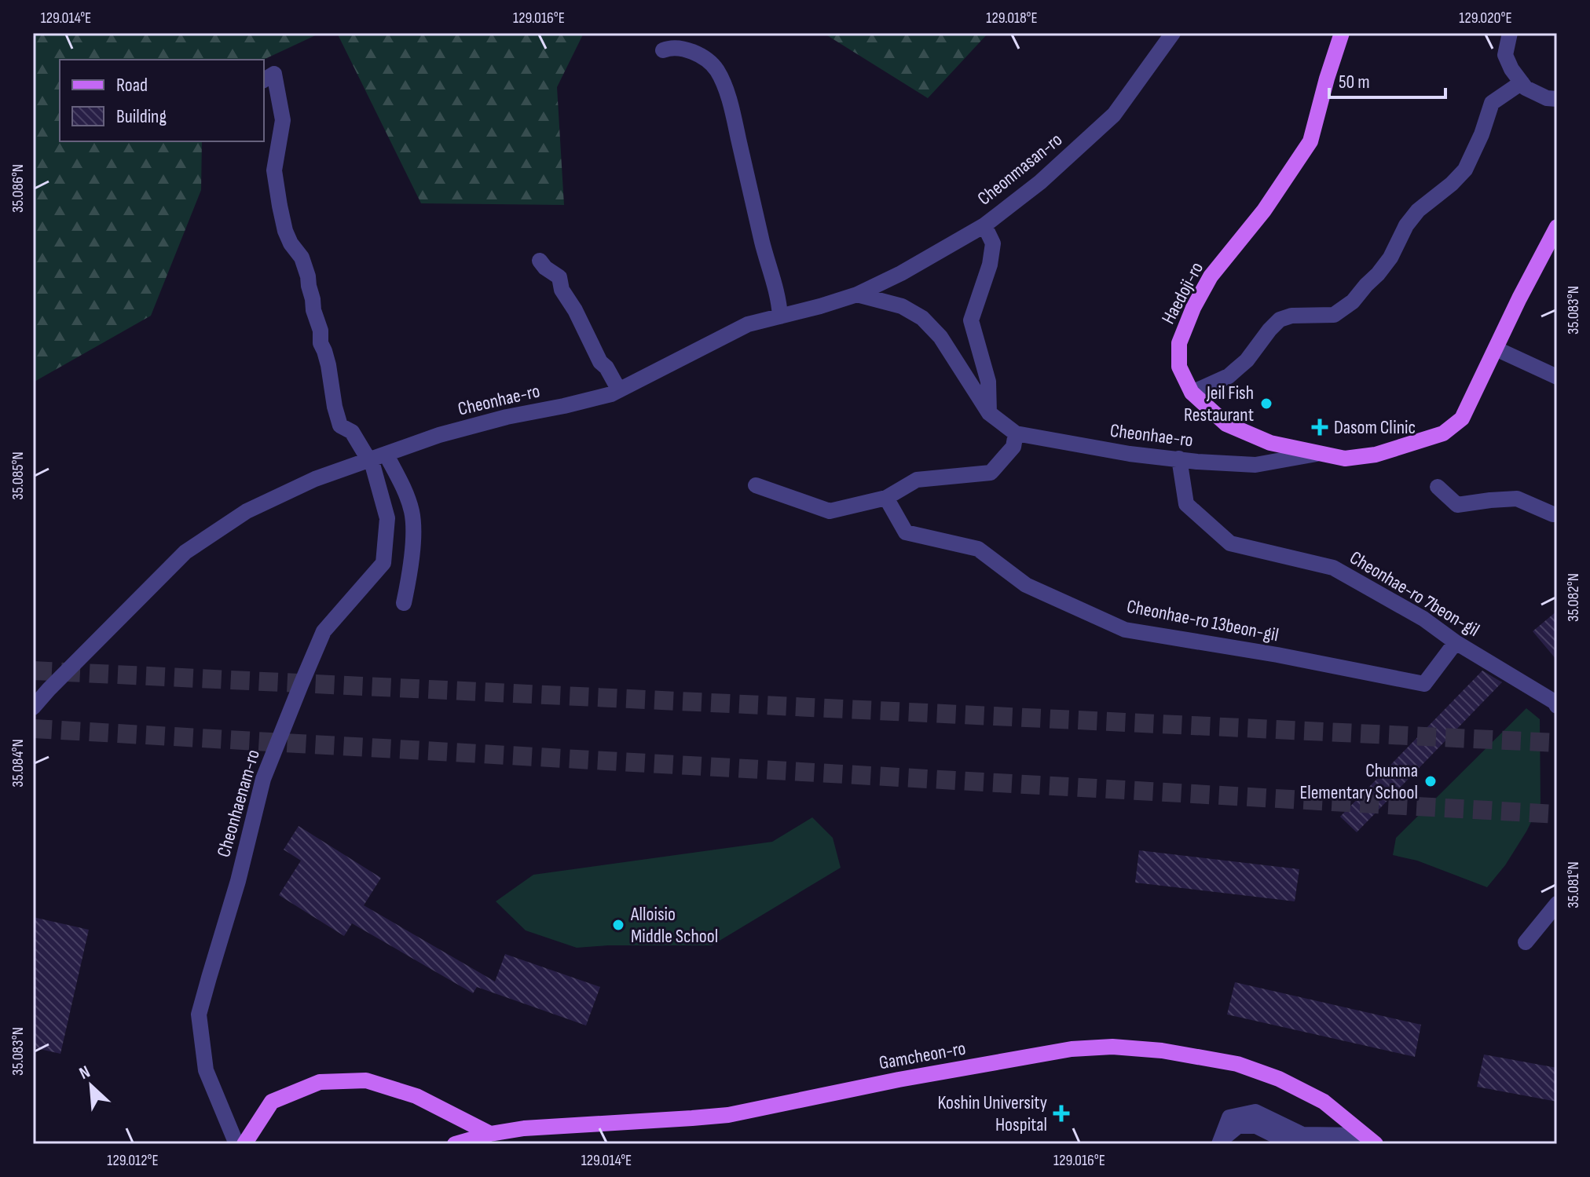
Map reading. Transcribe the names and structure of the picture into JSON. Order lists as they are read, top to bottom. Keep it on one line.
{"streets":{"main road":["Haedoji-ro","Gamcheon-ro"],"street":["Cheonmasan-ro","Cheonhae-ro","Cheonhae-ro 7beon-gil","Cheonhae-ro 13beon-gil","Cheonhaenam-ro"]},"crossings":[["Cheonmasan-ro","Cheonhae-ro"],["Haedoji-ro","Cheonhae-ro"],["Cheonhae-ro","Cheonhae-ro 7beon-gil"],["Cheonhae-ro","Cheonhaenam-ro"],["Cheonhae-ro 7beon-gil","Cheonhae-ro 13beon-gil"]],"places":{"other":["Jeil Fish Restaurant","Chunma Elementary School","Alloisio Middle School"],"health":["Dasom Clinic","Koshin University Hospital"]},"legend":["Road","Building"],"scale_bar":"50 m","north":"top left","coordinates":["129.014°E","129.016°E","129.018°E","129.020°E","35.086°N","35.083°N","35.085°N","35.082°N","35.084°N","35.081°N","129.012°E"]}
